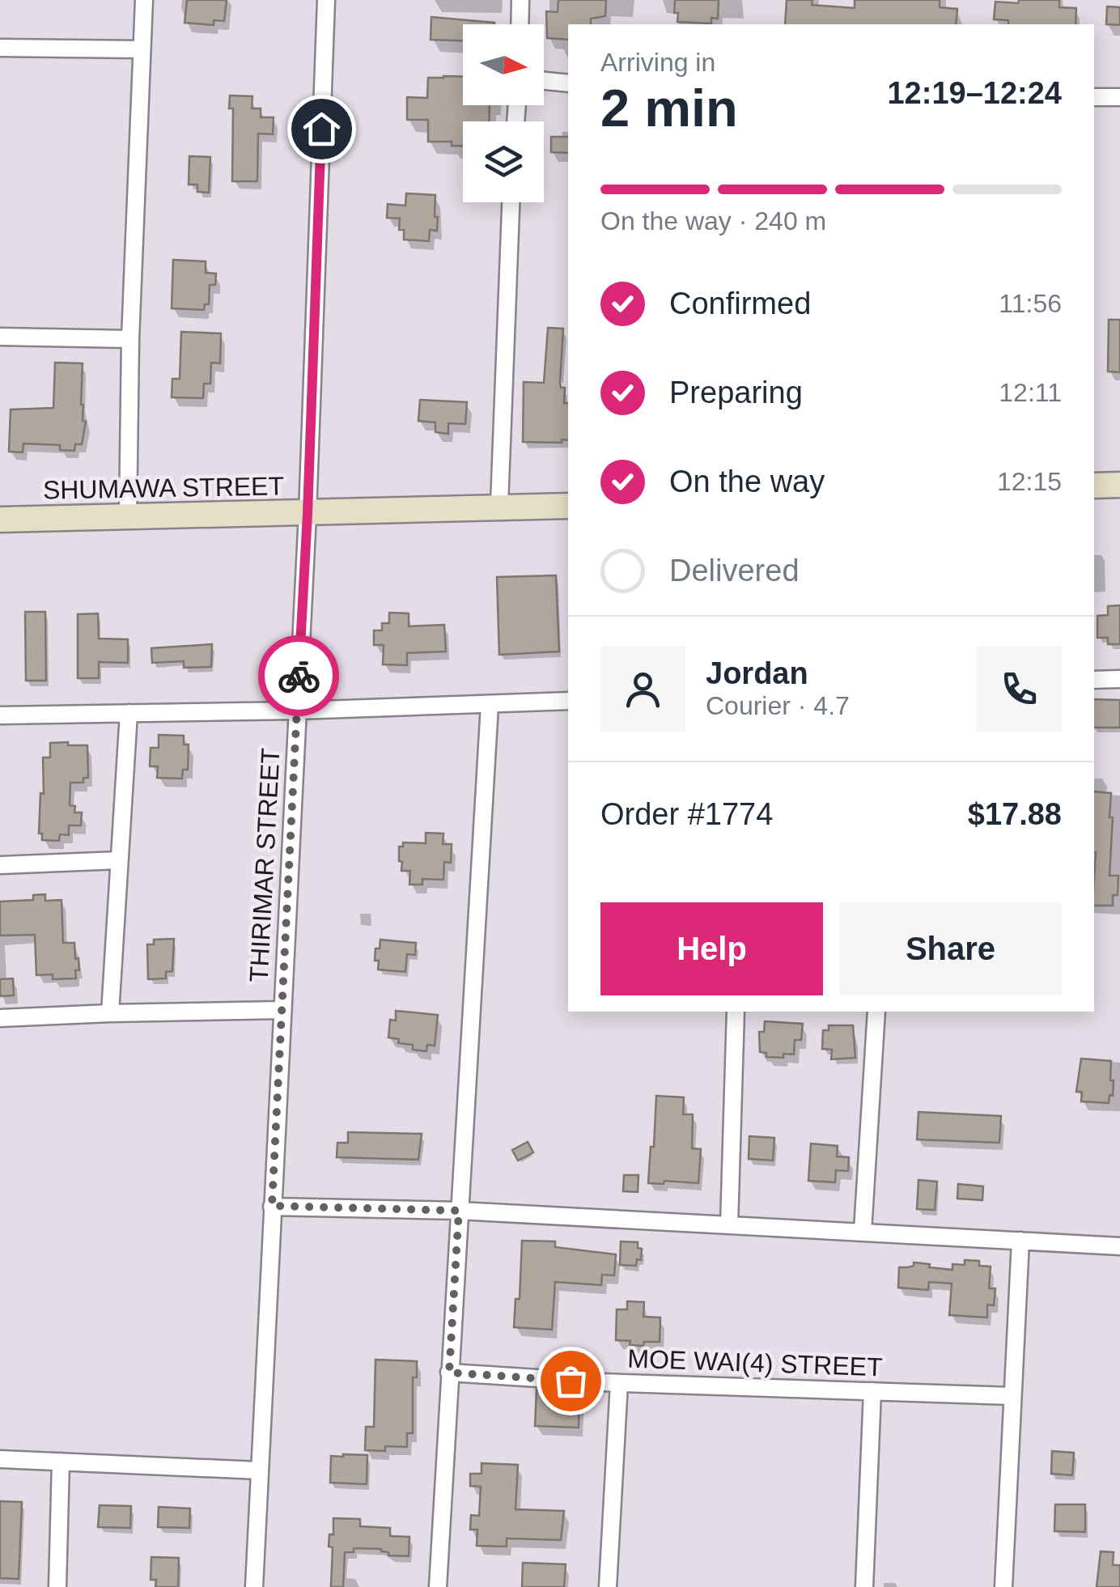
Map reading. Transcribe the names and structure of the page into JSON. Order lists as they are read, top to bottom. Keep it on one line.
{"streets":{"street":["SHUMAWA STREET","THIRIMAR STREET","MOE WAI(4) STREET"]},"crossings":[["SHUMAWA STREET","THIRIMAR STREET"]],"north":"right","page":{"heading":["2 min","Arriving in","12:19–12:24"],"panel":["Jordan","Courier · 4.7","Order #1774","$17.88"],"bar":"On the way · 240 m","list":[["Confirmed","11:56"],["Preparing","12:11"],["On the way","12:15"],"Delivered"],"buttons":["Help","Share"]}}
